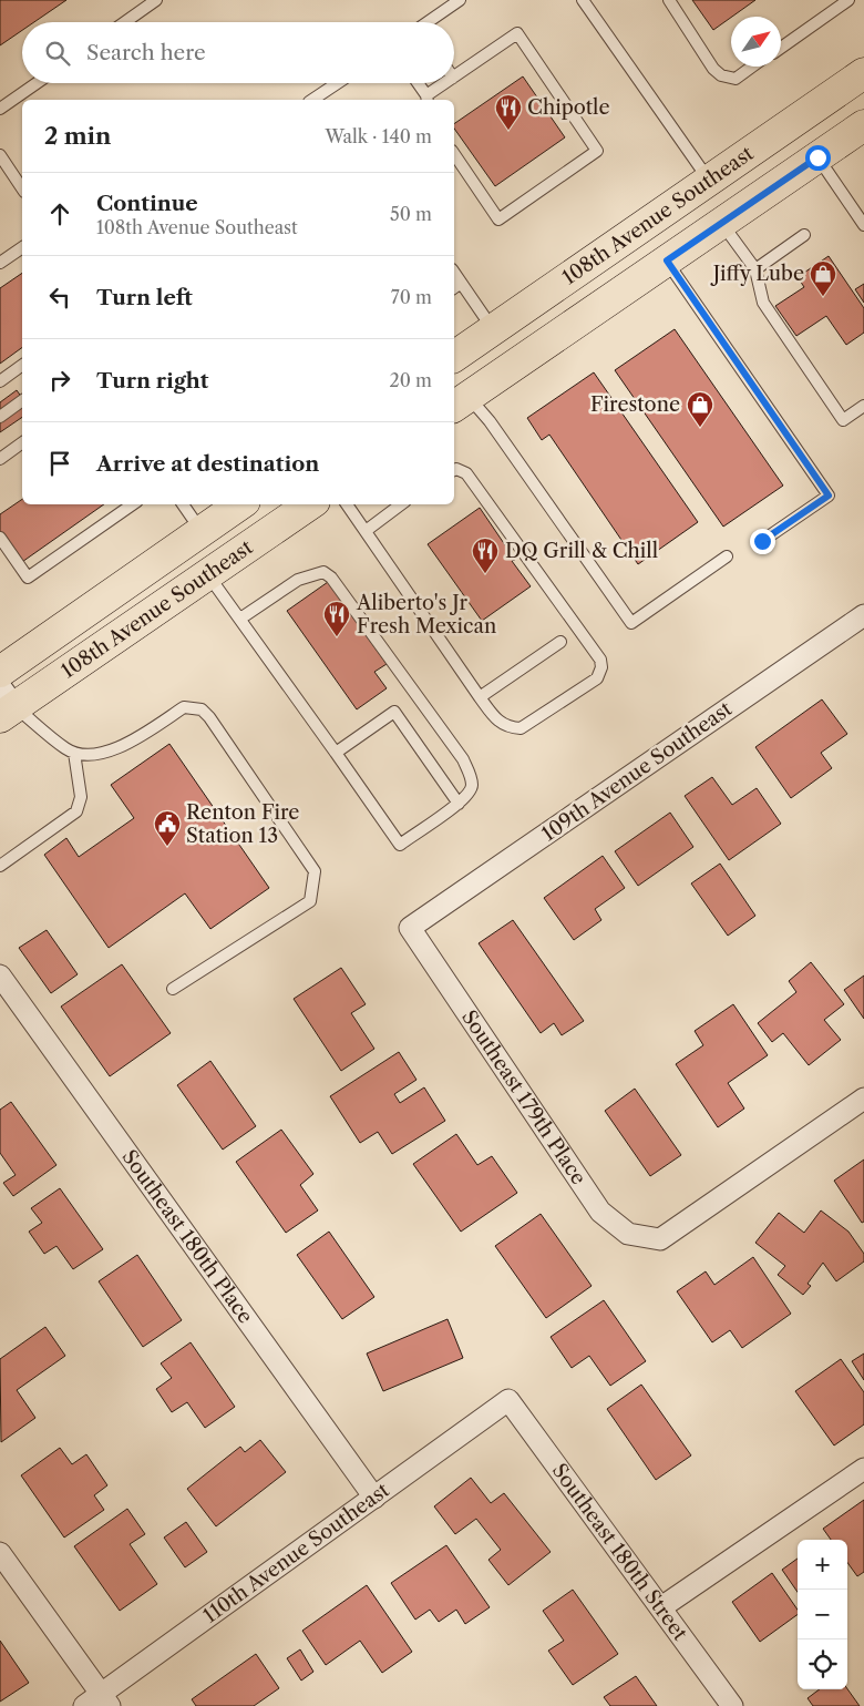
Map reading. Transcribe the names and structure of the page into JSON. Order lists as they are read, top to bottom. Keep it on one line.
{"streets":{"main road":["108th Avenue Southeast"],"street":["109th Avenue Southeast","Southeast 179th Place","Southeast 180th Place","110th Avenue Southeast","Southeast 180th Street"]},"crossings":[["109th Avenue Southeast","Southeast 179th Place"],["Southeast 180th Place","110th Avenue Southeast"],["110th Avenue Southeast","Southeast 180th Street"]],"places":{"restaurant":["Chipotle","DQ Grill & Chill","Aliberto's Jr Fresh Mexican"],"shop":["Jiffy Lube","Firestone"],"public building":["Renton Fire Station 13"]},"north":"top right","page":{"search":"Search here","heading":["2 min","Walk · 140 m"],"list":[["Continue","108th Avenue Southeast","50 m"],["Turn left","70 m"],["Turn right","20 m"],"Arrive at destination"],"map_buttons":["+","−"]}}
